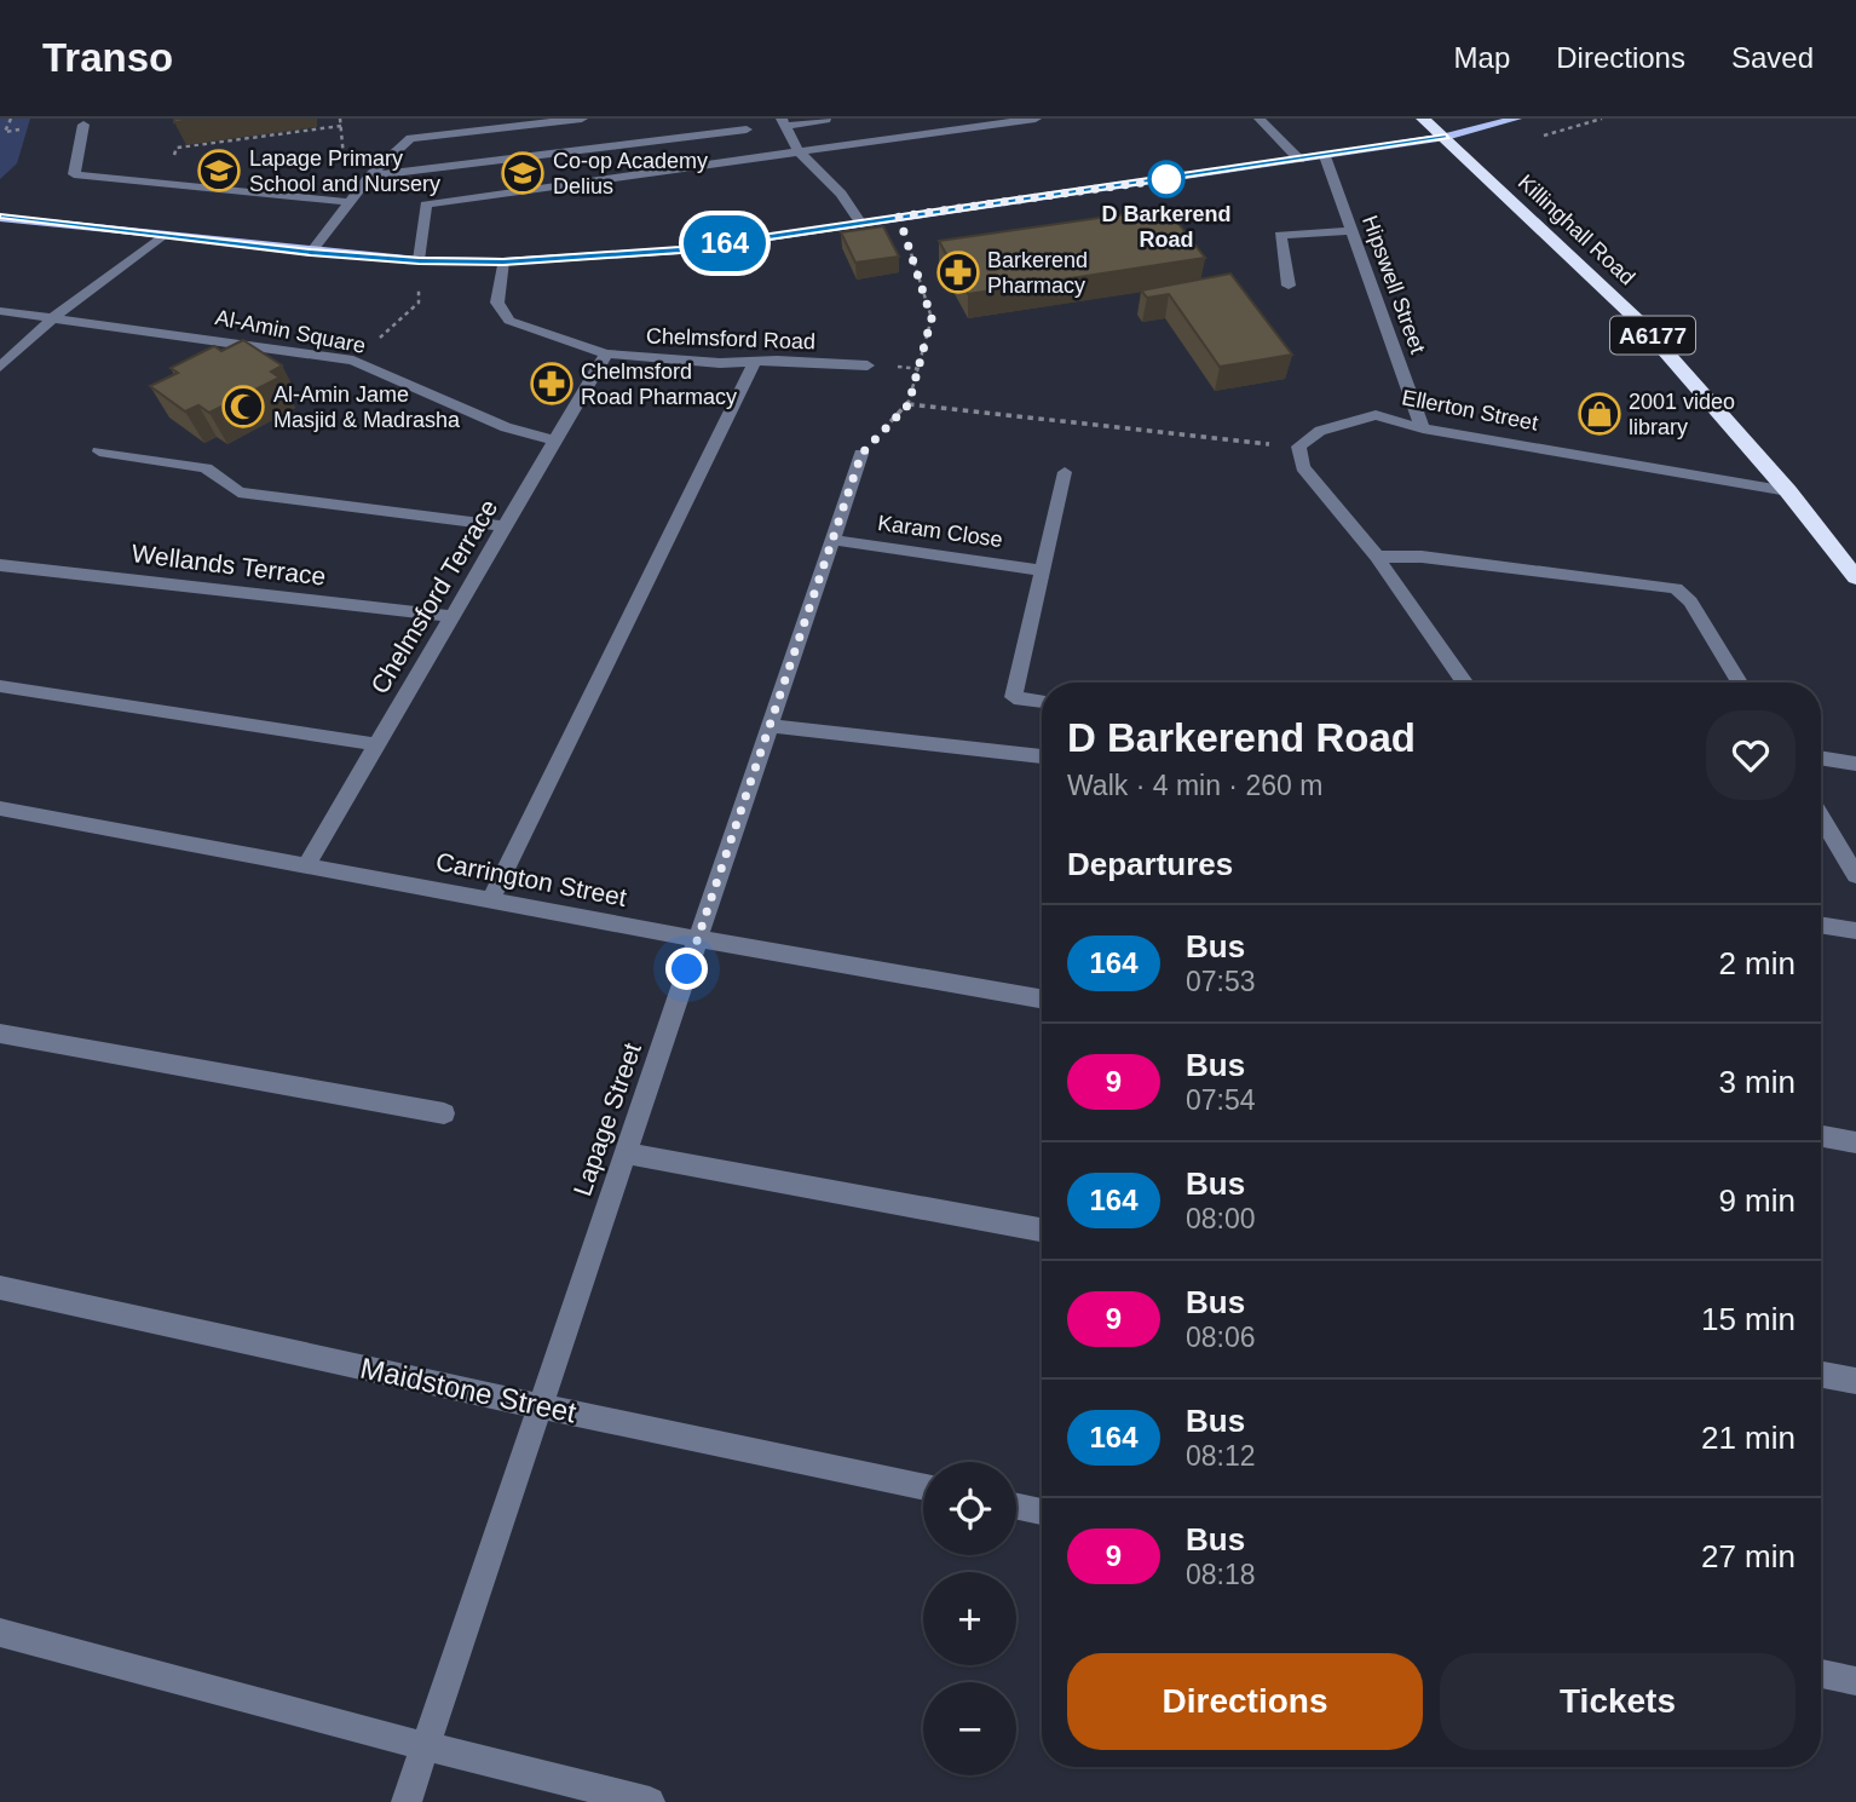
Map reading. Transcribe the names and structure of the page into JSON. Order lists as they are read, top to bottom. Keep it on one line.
{"streets":{"highway":["Killinghall Road","A6177"],"street":["Hipswell Street","Al-Amin Square","Chelmsford Road","Ellerton Street","Karam Close","Wellands Terrace","Chelmsford Terrace","Carrington Street","Lapage Street","Maidstone Street"]},"crossings":[["Killinghall Road","Ellerton Street"],["Hipswell Street","Ellerton Street"],["Al-Amin Square","Chelmsford Terrace"],["Chelmsford Road","Chelmsford Terrace"],["Karam Close","Lapage Street"],["Wellands Terrace","Chelmsford Terrace"],["Chelmsford Terrace","Carrington Street"],["Carrington Street","Lapage Street"],["Lapage Street","Maidstone Street"]],"places":{"school or university":["Lapage Primary School and Nursery","Co-op Academy Delius"],"other":["D Barkerend Road"],"pharmacy":["Barkerend Pharmacy","Chelmsford Road Pharmacy"],"mosque":["Al-Amin Jame Masjid & Madrasha"],"shop":["2001 video library"]},"lines":["bus line 164"],"page":{"header":"Transo","nav":["Map","Directions","Saved"],"on_map":"164","heading":[["D Barkerend Road","Walk · 4 min · 260 m"],"Departures"],"list":[{"mark":"164","name":"Bus","note":"07:53","value":"2 min"},{"mark":"9","name":"Bus","note":"07:54","value":"3 min"},{"mark":"164","name":"Bus","note":"08:00","value":"9 min"},{"mark":"9","name":"Bus","note":"08:06","value":"15 min"},{"mark":"164","name":"Bus","note":"08:12","value":"21 min"},{"mark":"9","name":"Bus","note":"08:18","value":"27 min"}],"map_buttons":["+","−"],"buttons":["Directions","Tickets"]}}
